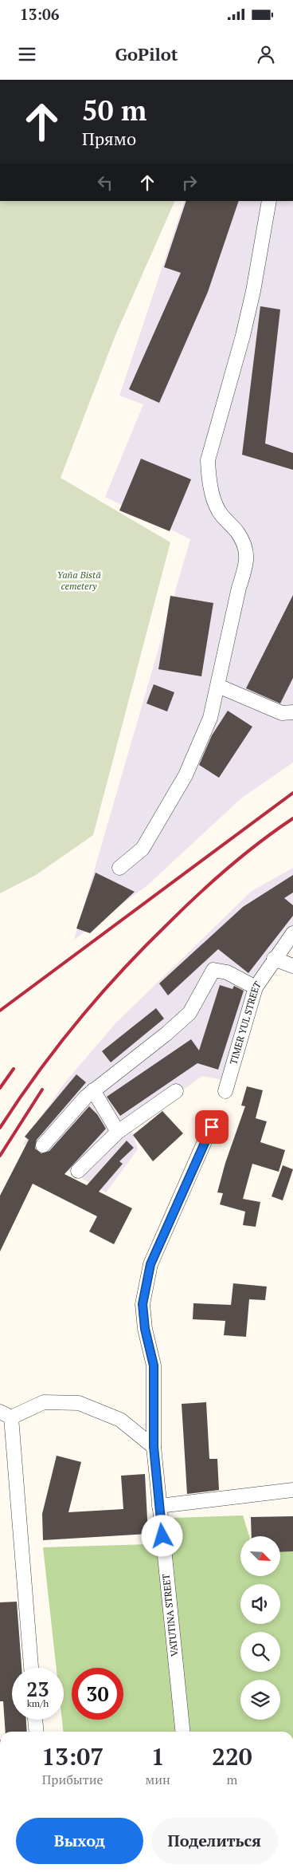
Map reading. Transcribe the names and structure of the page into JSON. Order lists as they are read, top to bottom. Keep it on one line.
{"streets":{"street":["TIMER YUL STREET","VATUTINA STREET"]},"parks":["Yaña Bistä cemetery"],"north":"bottom right","page":{"status":"13:06","header":"GoPilot","turn":["50 m","Прямо"],"speed":"23 km/h","limit":"30","eta":["13:07","Прибытие","1","мин","220","m"],"buttons":["Выход","Поделиться"]}}
